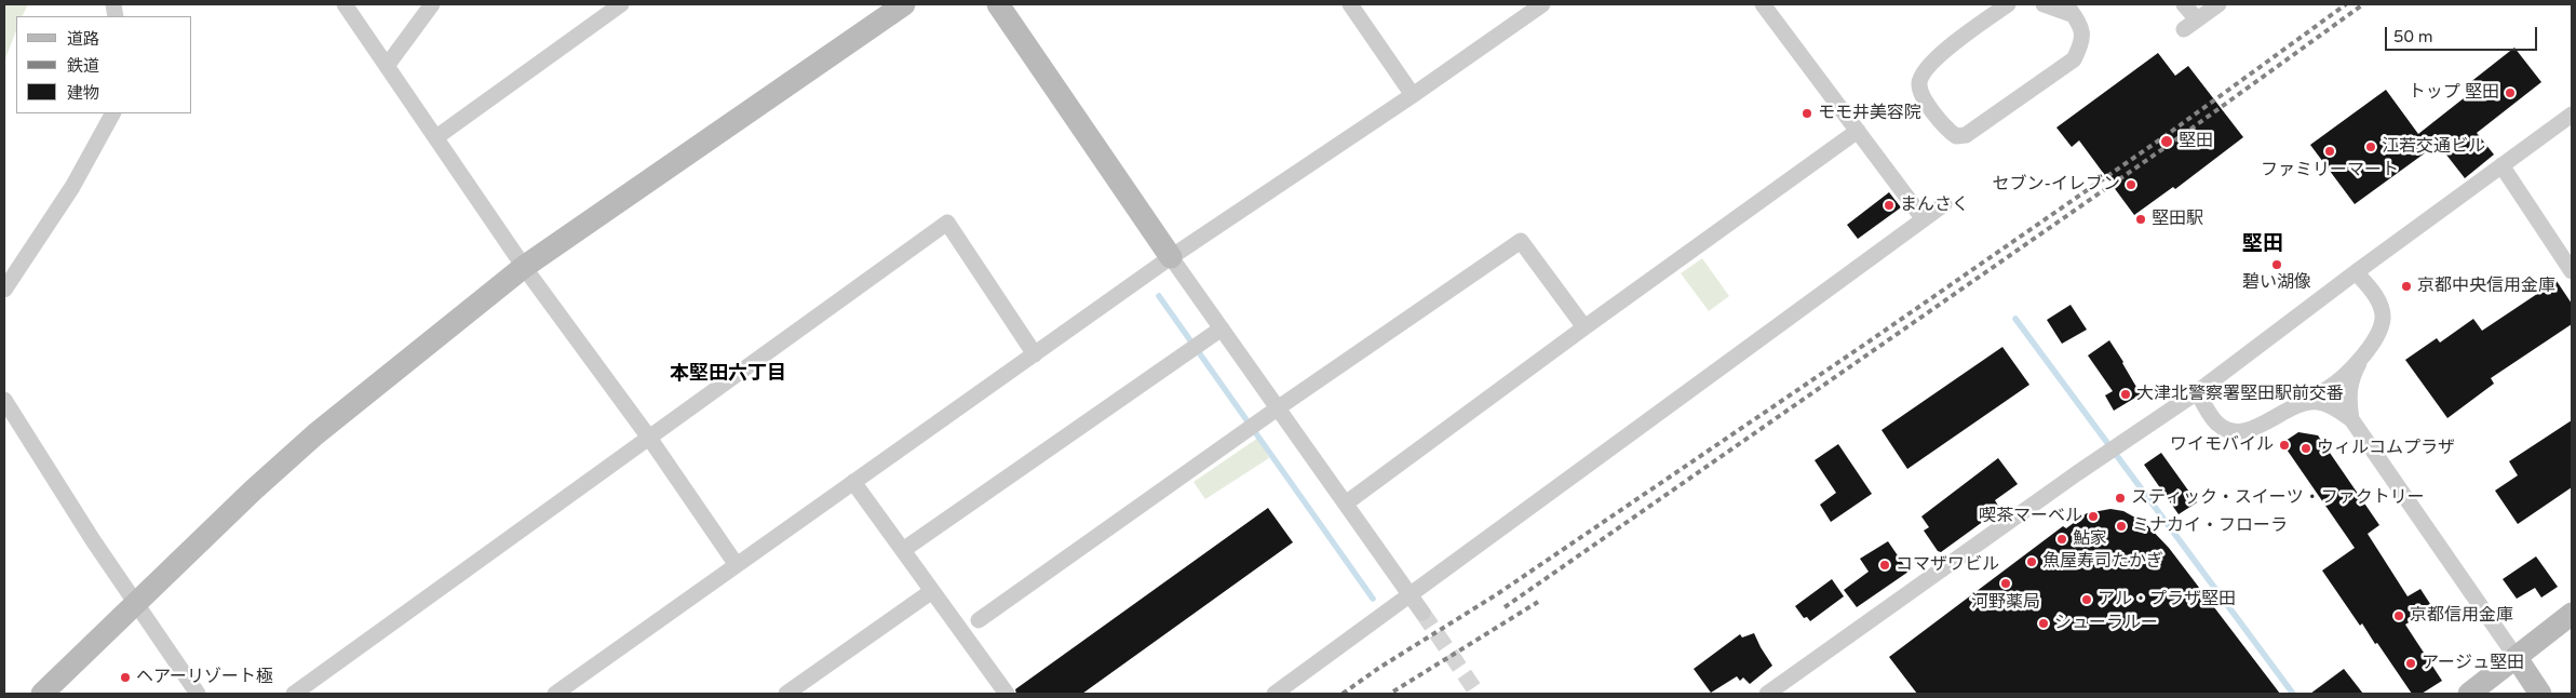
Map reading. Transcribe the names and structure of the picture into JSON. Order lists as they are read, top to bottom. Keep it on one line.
{"districts":["堅田","本堅田六丁目"],"places":["トップ 堅田","モモ井美容院","堅田","江若交通ビル","ファミリーマート","セブン-イレブン","まんさく","堅田駅","碧い湖像","京都中央信用金庫","大津北警察署堅田駅前交番","ワイモバイル","ウィルコムプラザ","スティック・スイーツ・ファクトリー","喫茶マーベル","ミナカイ・フローラ","鮎家","魚屋寿司たかぎ","コマザワビル","河野薬局","アル・プラザ堅田","京都信用金庫","シューラルー","アージュ堅田","ヘアーリゾート極"],"legend":["道路","鉄道","建物"],"scale_bar":"50 m"}
